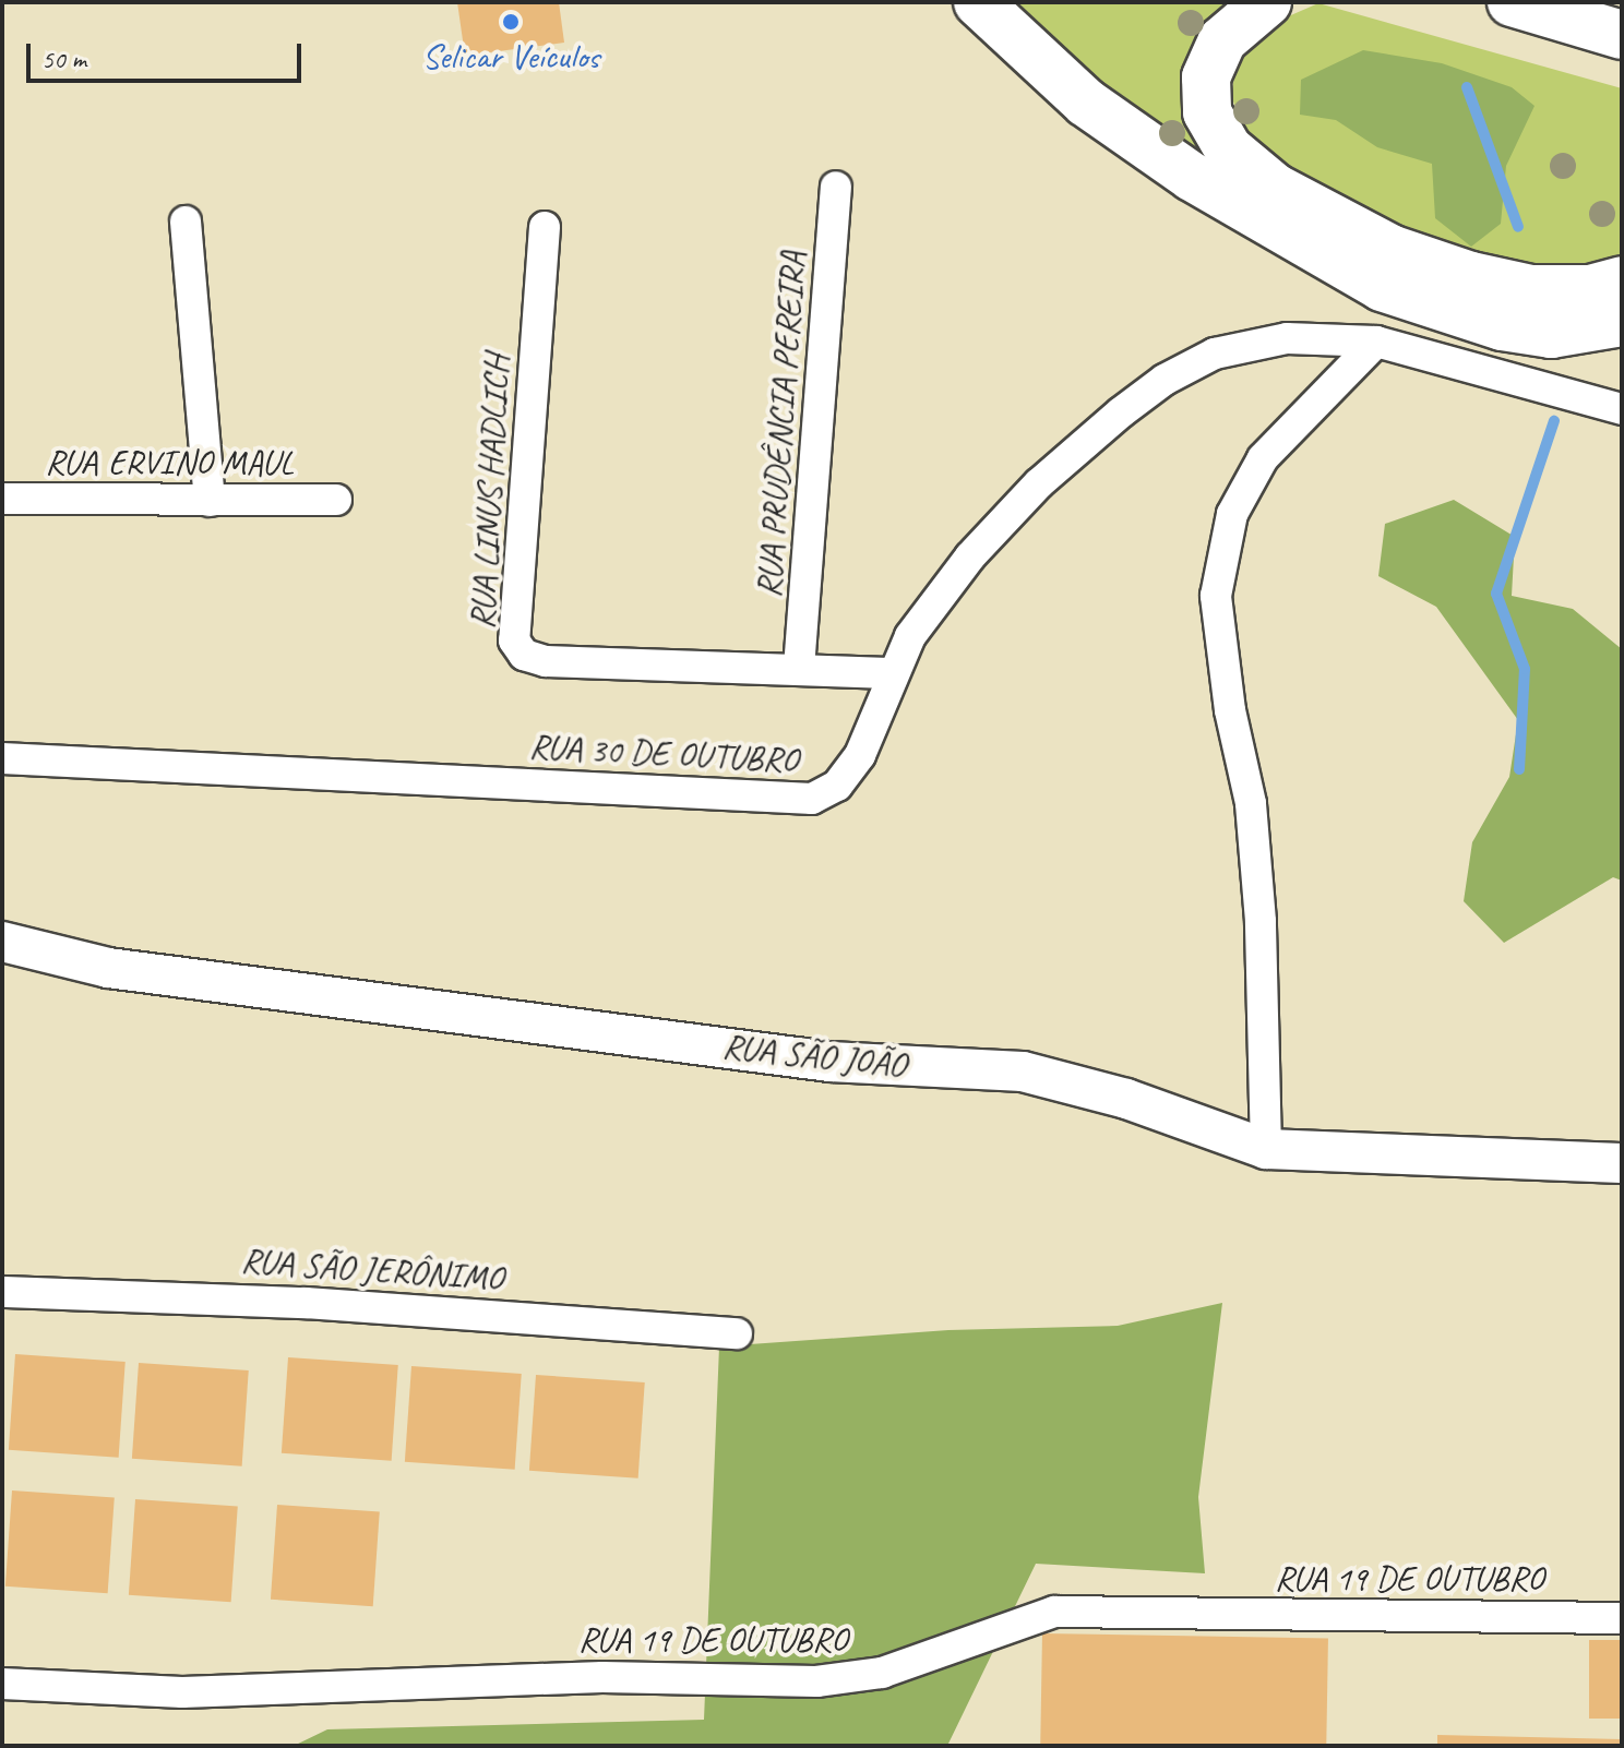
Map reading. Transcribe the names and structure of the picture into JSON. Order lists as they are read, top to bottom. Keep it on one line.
{"streets":{"street":["RUA PRUDÊNCIA PEREIRA","RUA ERVINO MAUL","RUA LINUS HADLICH","RUA 30 DE OUTUBRO","RUA SÃO JOÃO","RUA SÃO JERÔNIMO","RUA 19 DE OUTUBRO"]},"crossings":[["RUA PRUDÊNCIA PEREIRA","RUA LINUS HADLICH"],["RUA LINUS HADLICH","RUA 30 DE OUTUBRO"]],"places":["Selicar Veículos"],"scale_bar":"50 m"}
